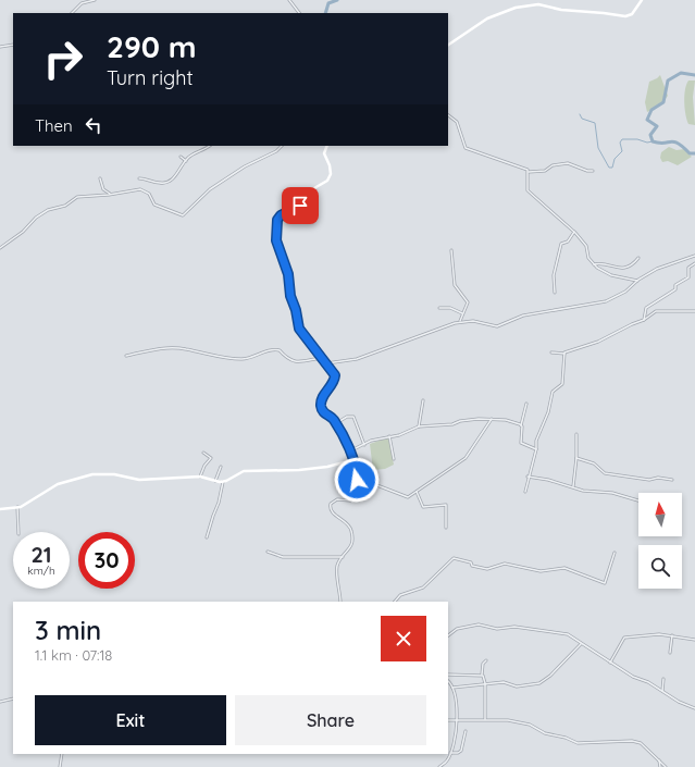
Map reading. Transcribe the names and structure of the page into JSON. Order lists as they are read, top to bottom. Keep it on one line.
{"north":"top","page":{"turn":["290 m","Turn right"],"then":"Then","speed":"21 km/h","limit":"30","heading":["3 min","1.1 km · 07:18"],"buttons":["Exit","Share"]}}
